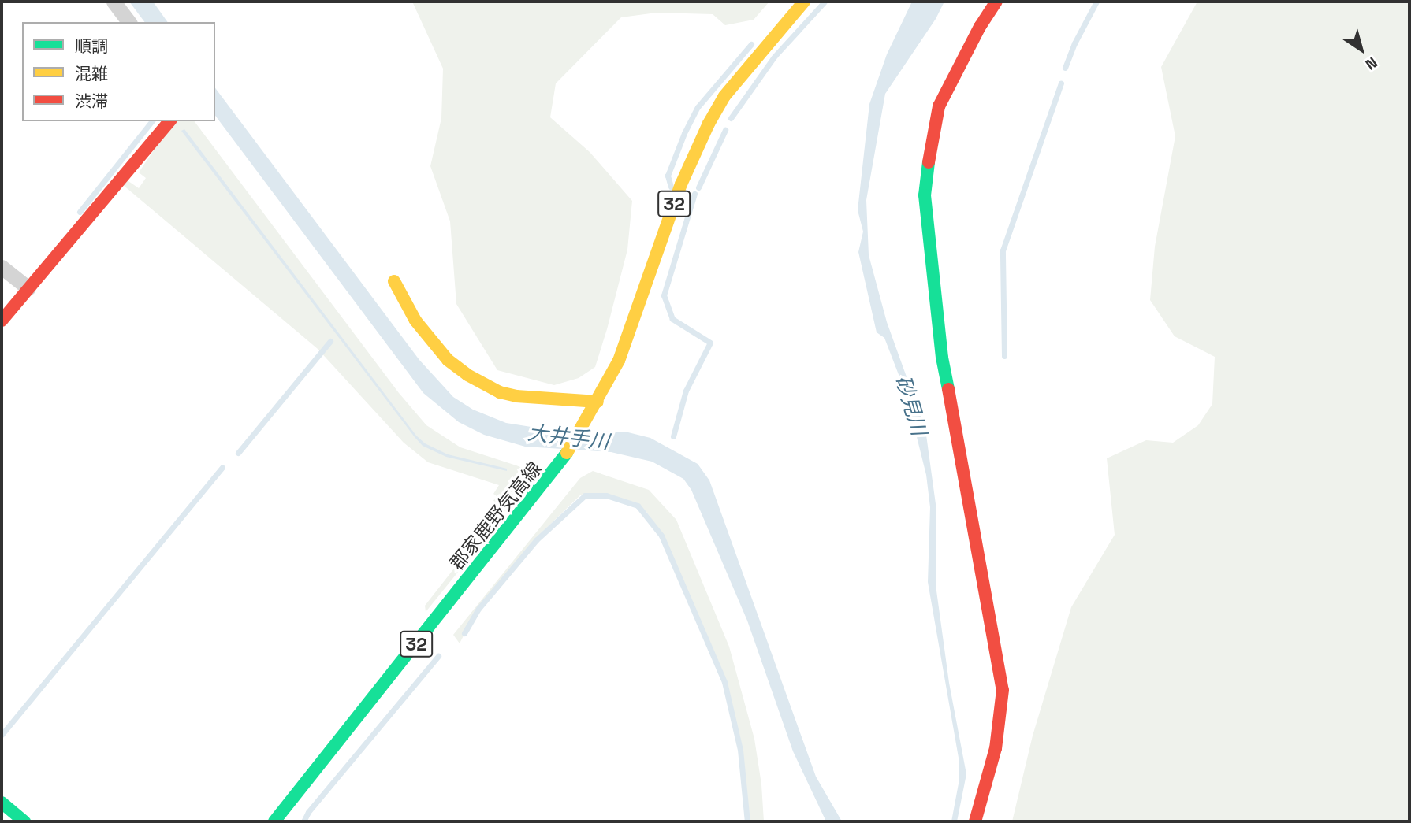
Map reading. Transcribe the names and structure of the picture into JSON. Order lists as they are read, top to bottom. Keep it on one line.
{"streets":{"street":["32","郡家鹿野気高線"]},"water":["砂見川","大井手川"],"legend":["順調","混雑","渋滞"],"north":"bottom right"}
